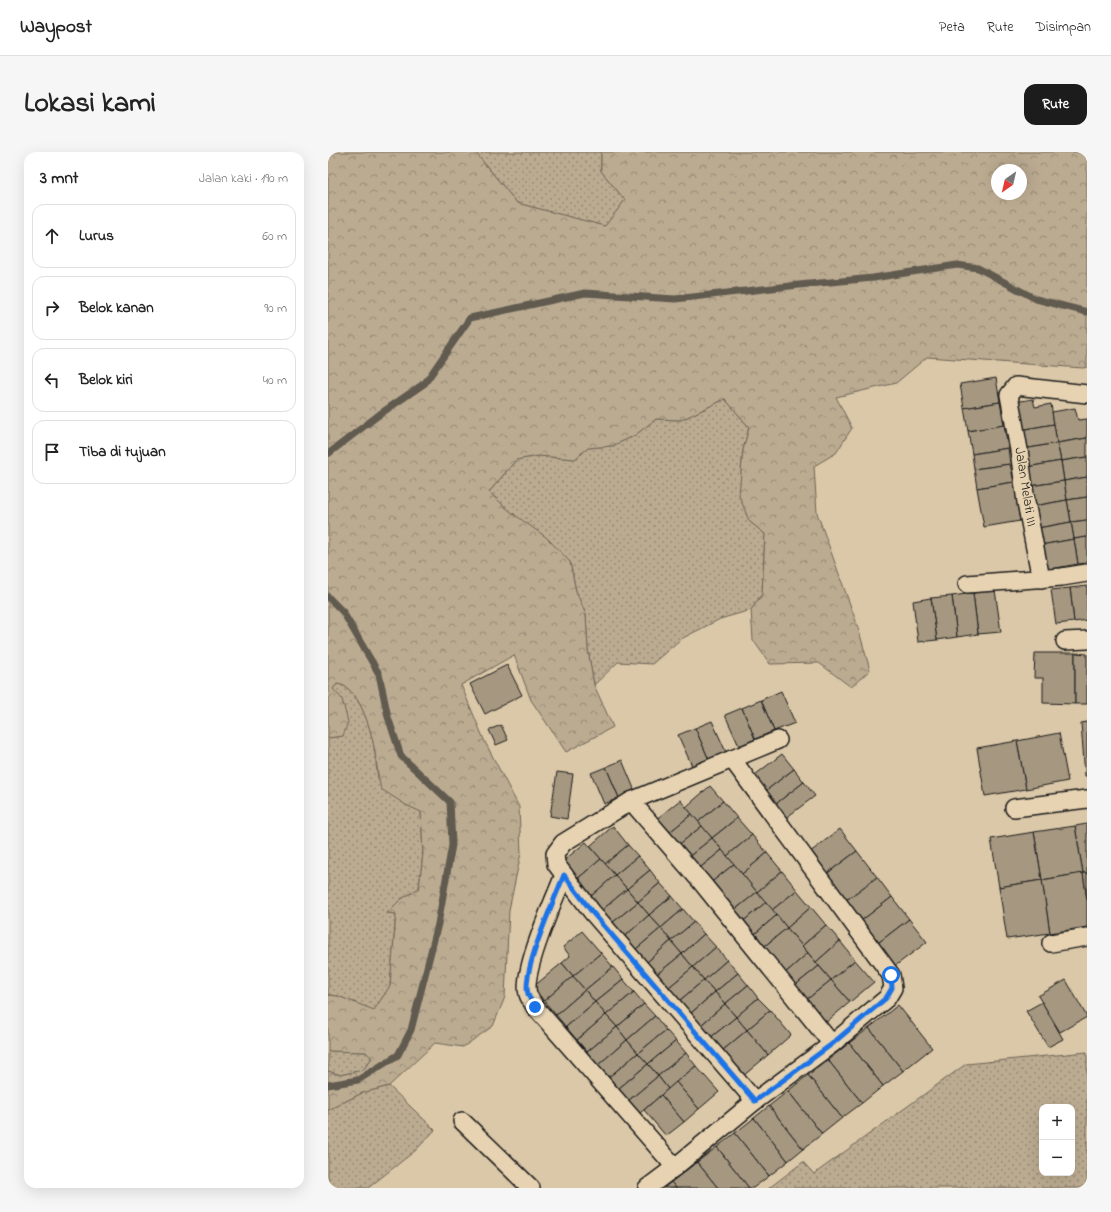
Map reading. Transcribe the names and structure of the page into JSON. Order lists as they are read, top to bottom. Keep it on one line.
{"streets":{"street":["Jalan Melati III"]},"north":"bottom left","page":{"header":"Waypost","nav":["Peta","Rute","Disimpan"],"title":"Lokasi kami","buttons":"Rute","heading":["3 mnt","Jalan kaki · 190 m"],"list":[["Lurus","60 m"],["Belok kanan","90 m"],["Belok kiri","40 m"],"Tiba di tujuan"],"map_buttons":["+","−"]}}
